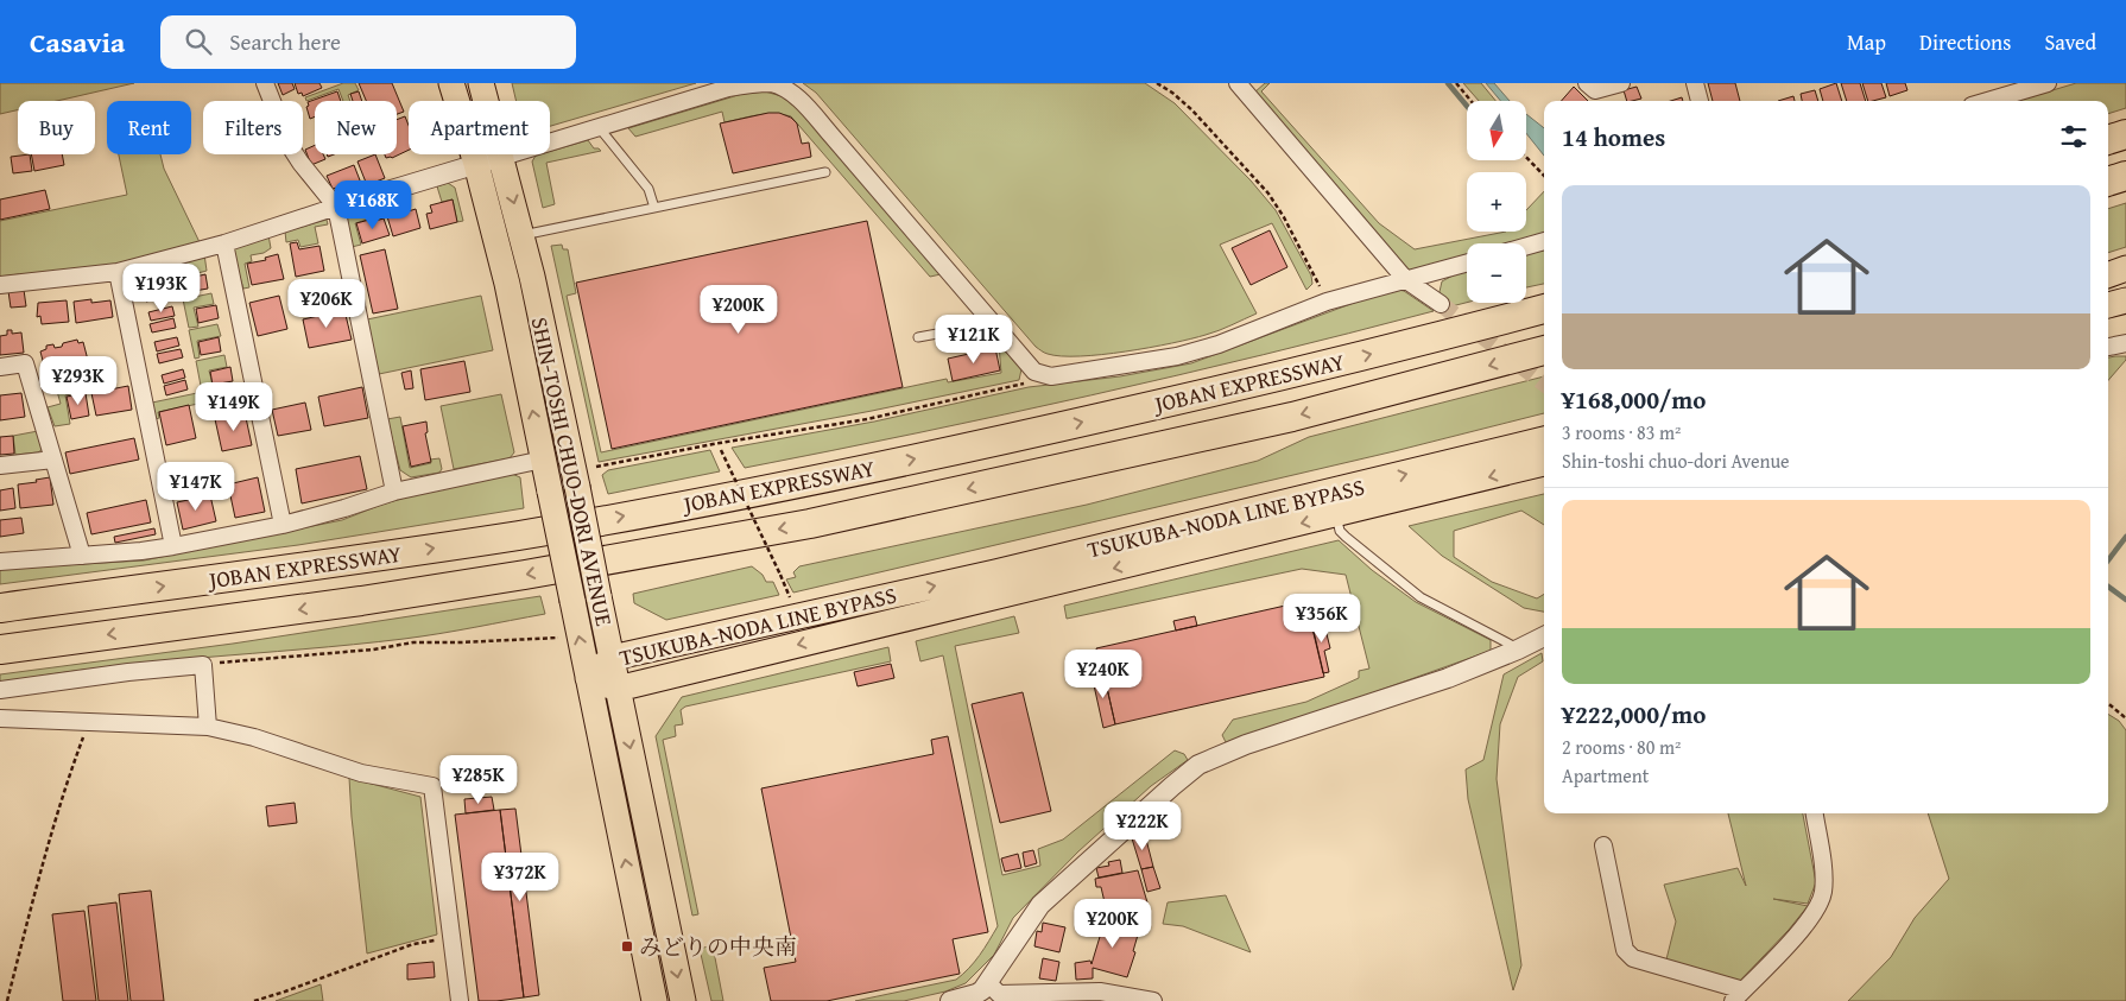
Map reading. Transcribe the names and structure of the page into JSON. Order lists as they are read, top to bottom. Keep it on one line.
{"streets":{"highway":["JOBAN EXPRESSWAY"],"main road":["SHIN-TOSHI CHUO-DORI AVENUE","TSUKUBA-NODA LINE BYPASS"]},"crossings":[["SHIN-TOSHI CHUO-DORI AVENUE","TSUKUBA-NODA LINE BYPASS"]],"places":{"transit":["みどりの中央南"]},"north":"bottom","page":{"header":"Casavia","search":"Search here","nav":["Map","Directions","Saved"],"map_buttons":["+","−"],"chip":["Buy","Rent","Filters","New","Apartment"],"heading":"14 homes","list":[{"name":"¥168,000/mo","note":"3 rooms · 83 m² · Shin-toshi chuo-dori Avenue"},{"name":"¥222,000/mo","note":"2 rooms · 80 m² · Apartment"}],"price":["¥168K","¥193K","¥206K","¥200K","¥121K","¥293K","¥149K","¥147K","¥356K","¥240K","¥285K","¥222K","¥372K","¥200K"]}}
